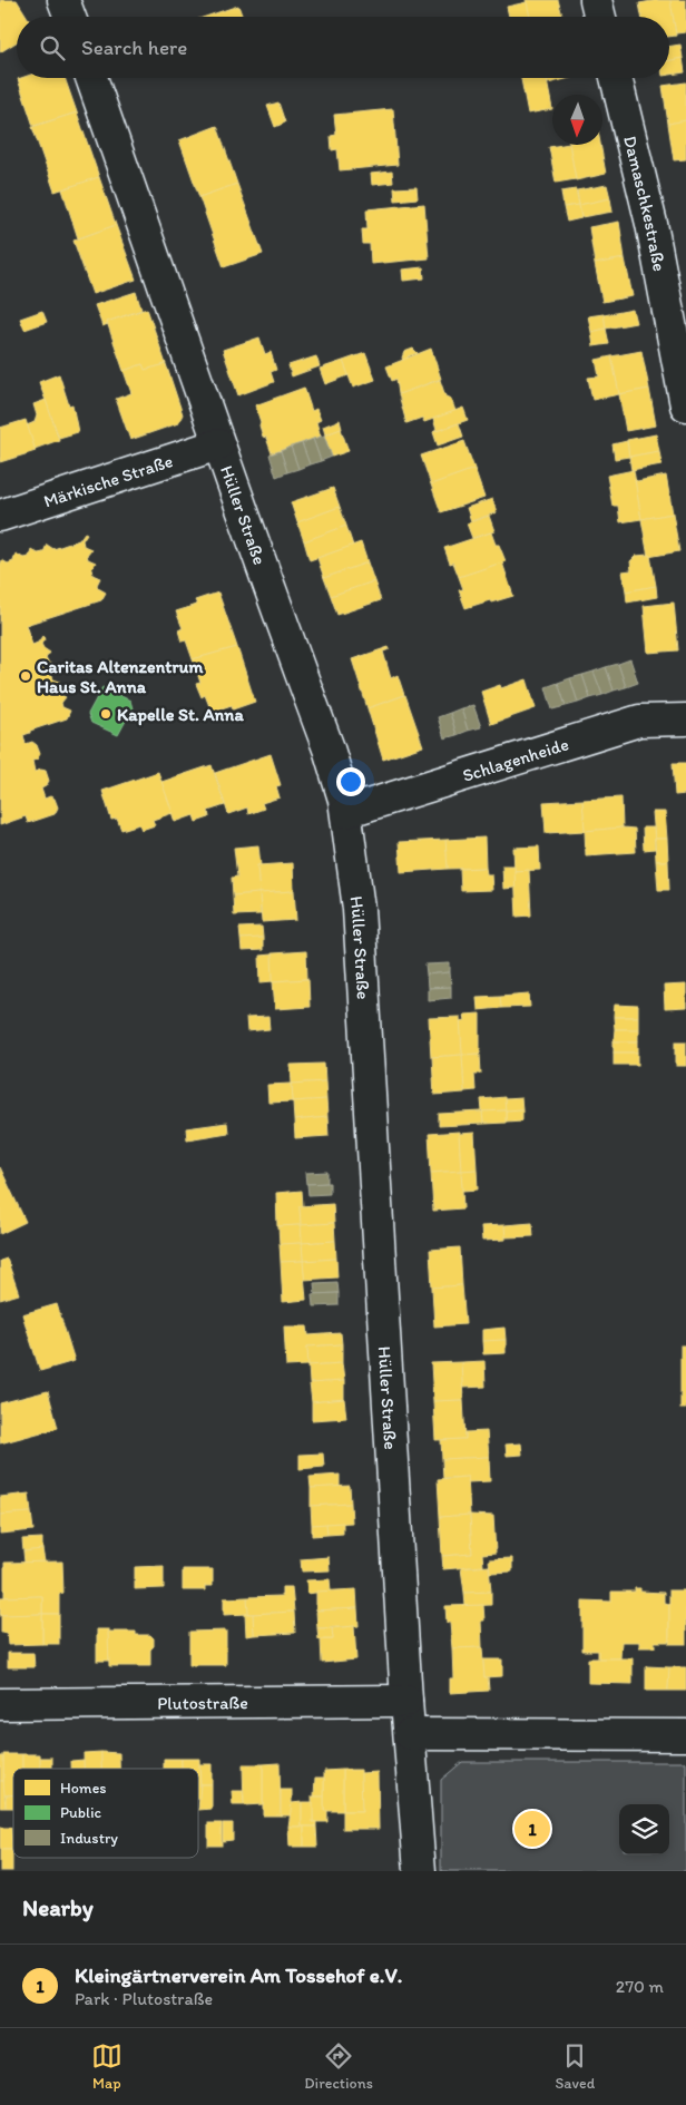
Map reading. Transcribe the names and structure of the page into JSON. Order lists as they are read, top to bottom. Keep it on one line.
{"streets":{"street":["Damaschkestraße","Märkische Straße","Hüller Straße","Schlagenheide","Plutostraße"]},"crossings":[["Märkische Straße","Hüller Straße"],["Hüller Straße","Schlagenheide"],["Hüller Straße","Plutostraße"]],"places":["Caritas Altenzentrum Haus St. Anna","Kapelle St. Anna"],"legend":["Homes","Public","Industry"],"north":"bottom","page":{"search":"Search here","pins":"1","heading":"Nearby","list":[{"mark":"1","name":"Kleingärtnerverein Am Tossehof e.V.","note":"Park · Plutostraße","value":"270 m"}],"nav":["Map","Directions","Saved"]}}
